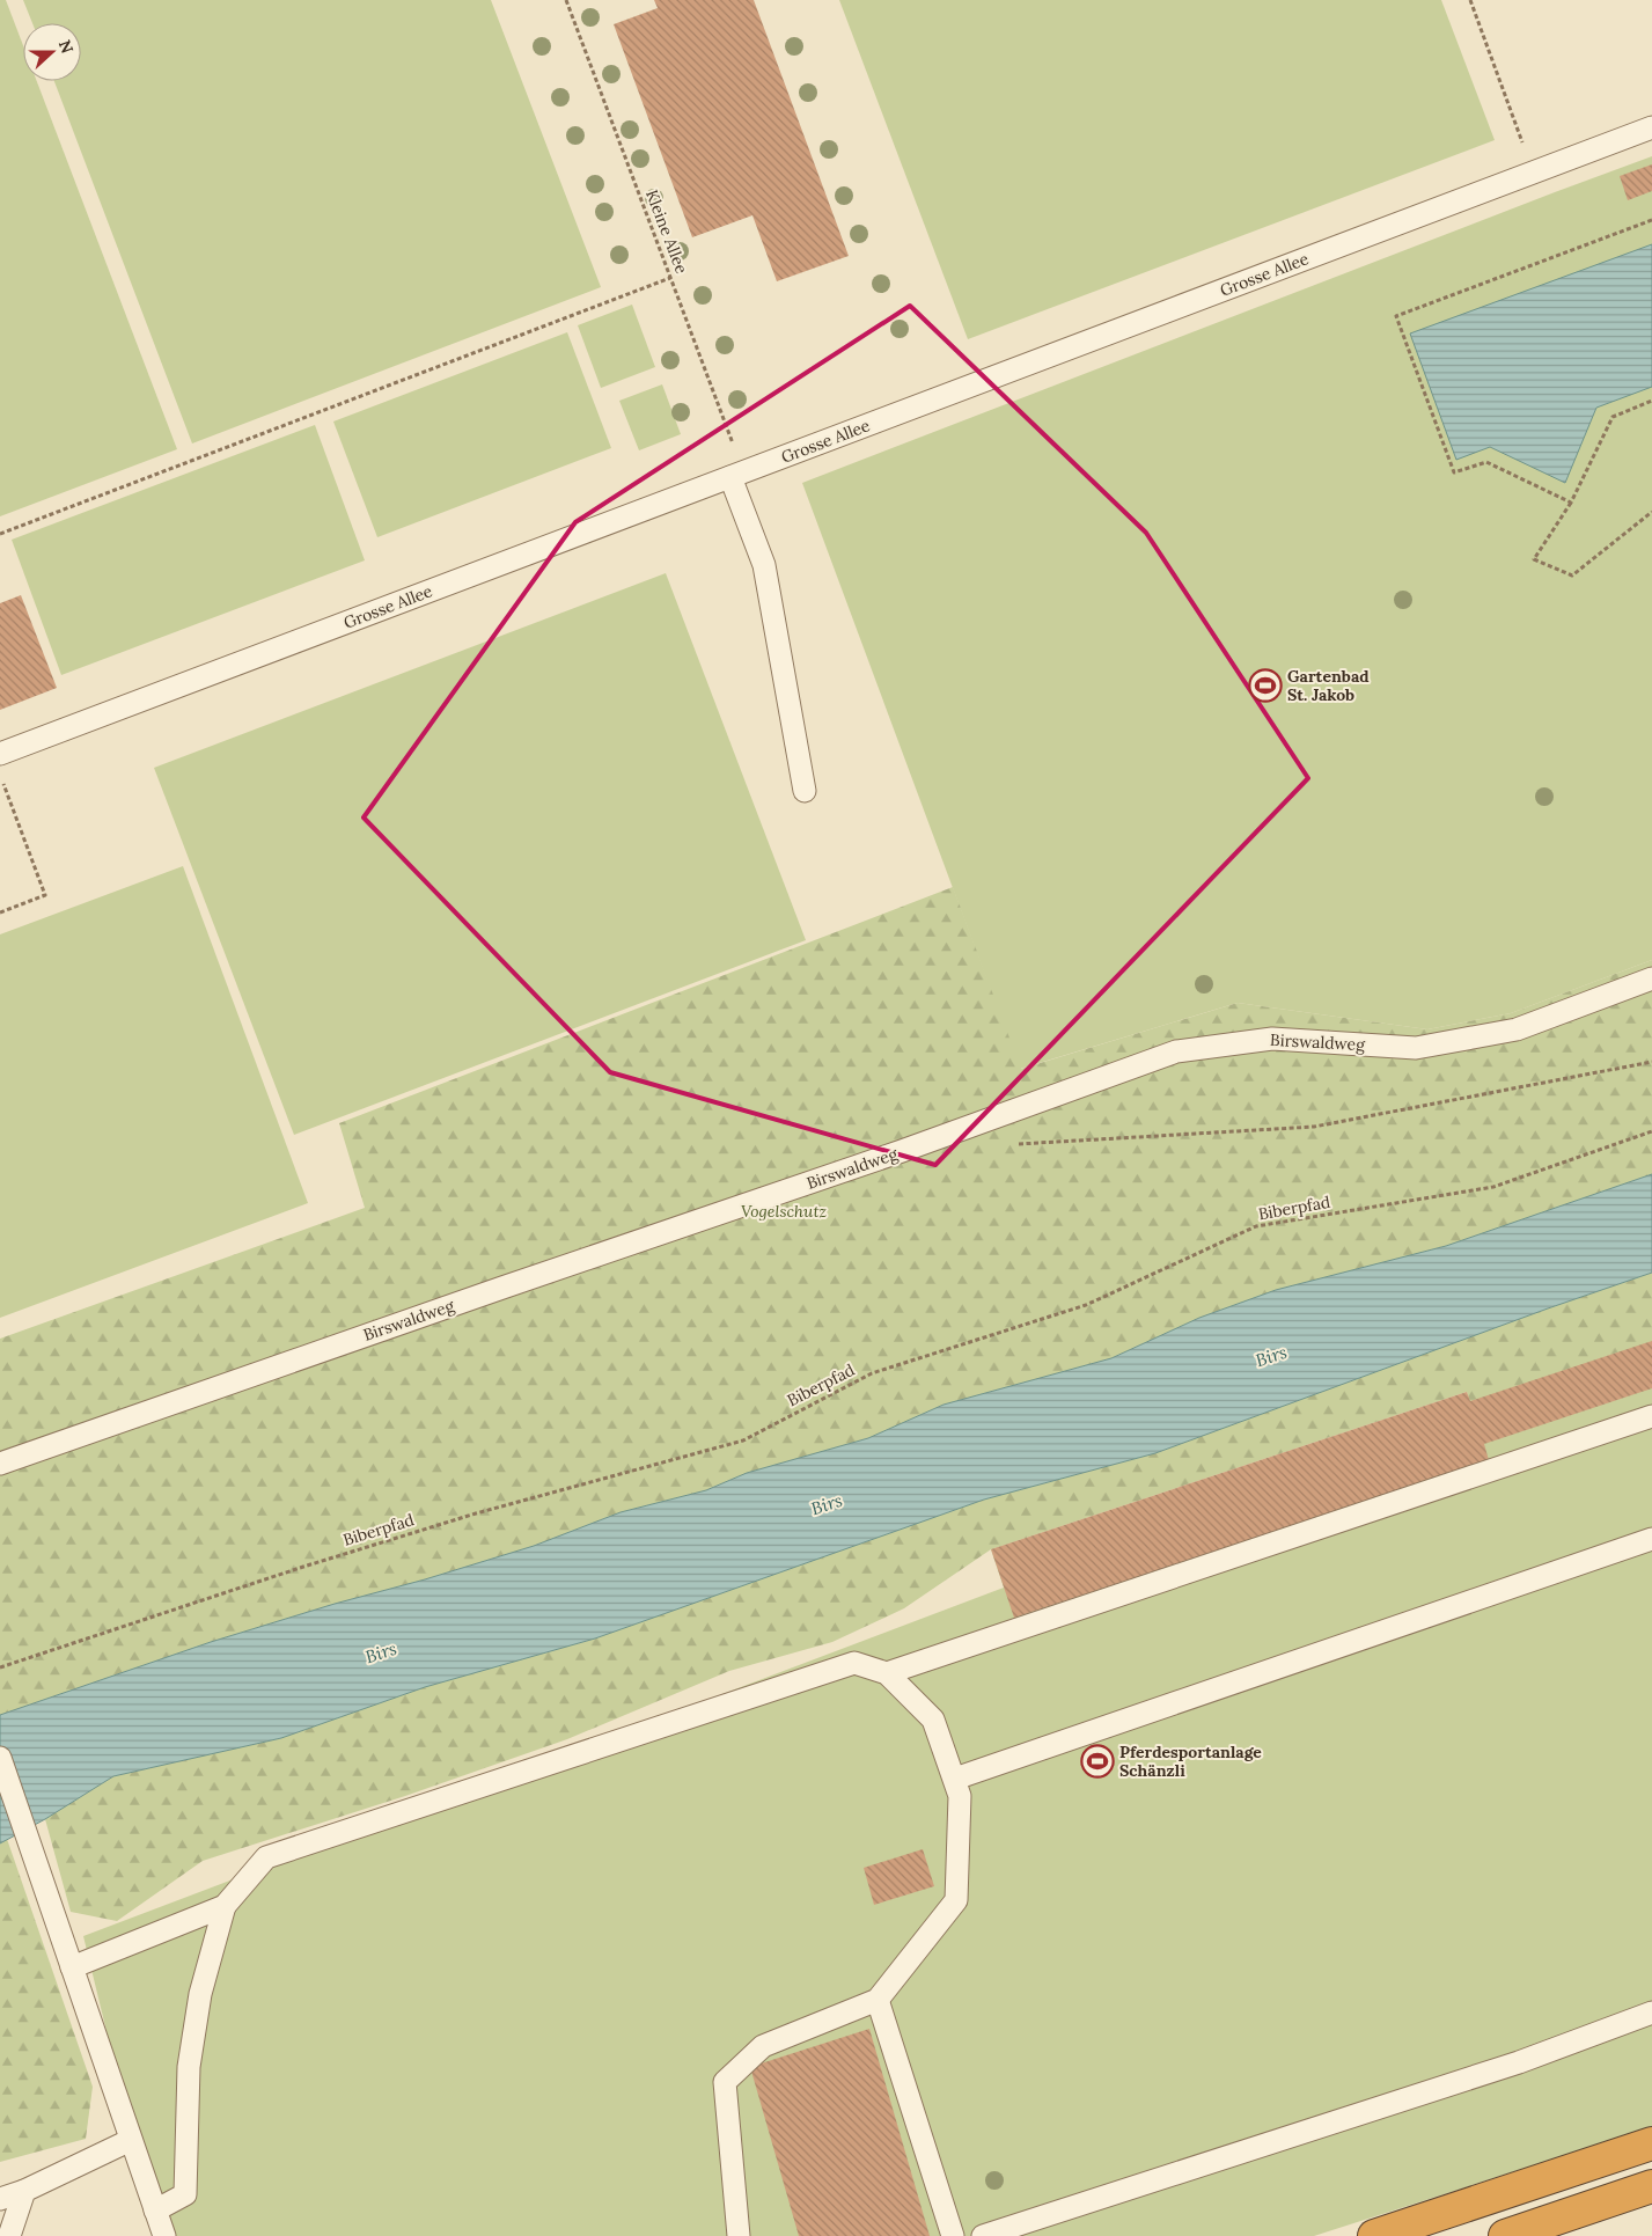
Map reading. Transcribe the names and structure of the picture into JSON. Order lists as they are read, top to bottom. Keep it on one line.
{"streets":{"lane":["Grosse Allee","Birswaldweg"],"path":["Kleine Allee","Biberpfad"]},"crossings":[["Kleine Allee","Grosse Allee"]],"water":["Birs"],"parks":["Vogelschutz"],"places":{"sports":["Gartenbad St. Jakob","Pferdesportanlage Schänzli"]},"north":"right"}
